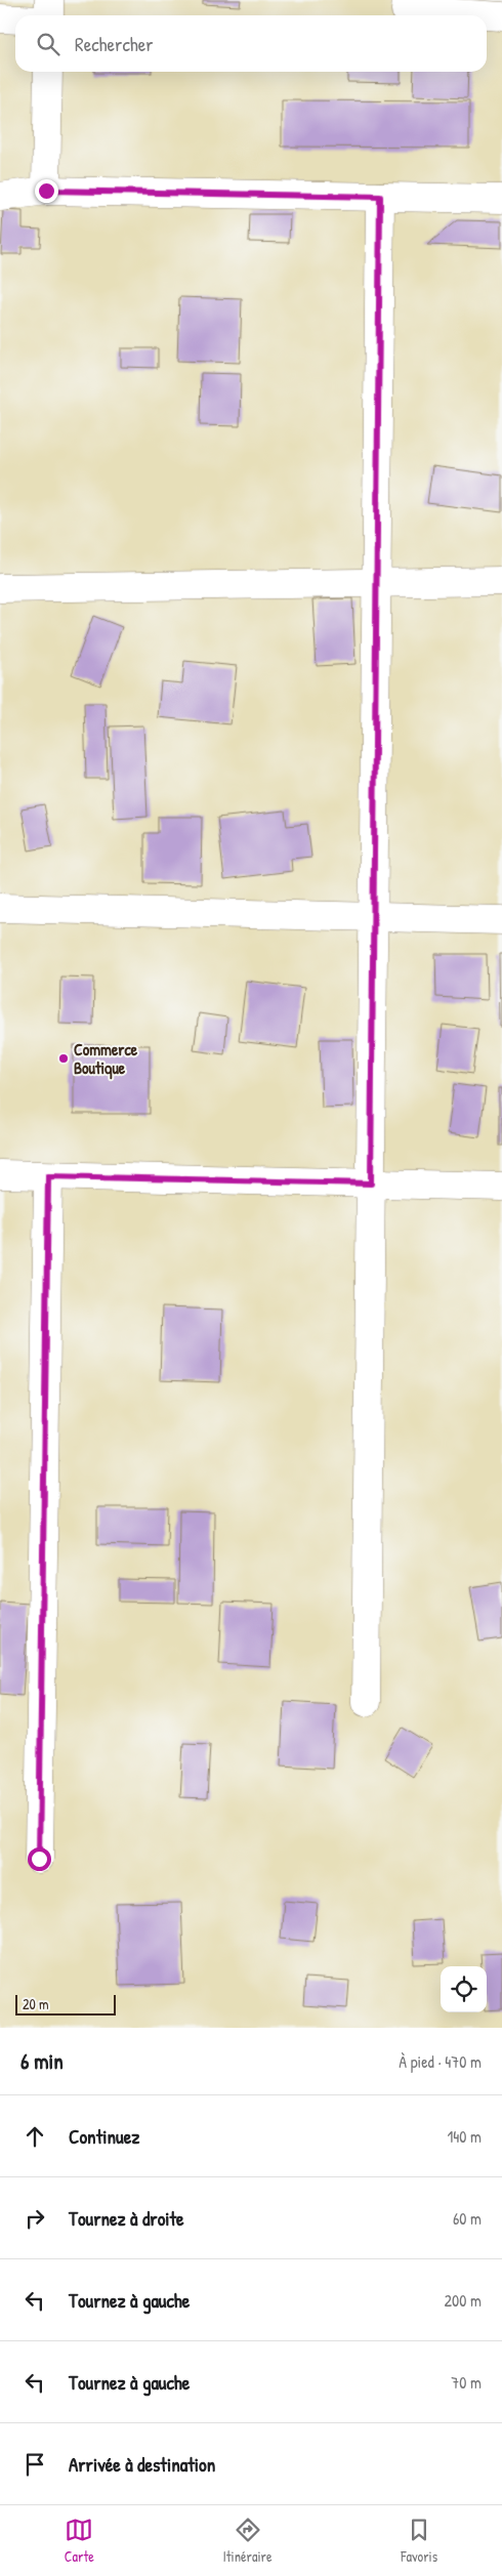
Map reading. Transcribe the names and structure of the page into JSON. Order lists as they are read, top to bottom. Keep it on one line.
{"places":["Commerce Boutique"],"scale_bar":"20 m","page":{"search":"Rechercher","scale":"20 m","heading":["6 min","À pied · 470 m"],"list":[["Continuez","140 m"],["Tournez à droite","60 m"],["Tournez à gauche","200 m"],["Tournez à gauche","70 m"],"Arrivée à destination"],"nav":["Carte","Itinéraire","Favoris"]}}
